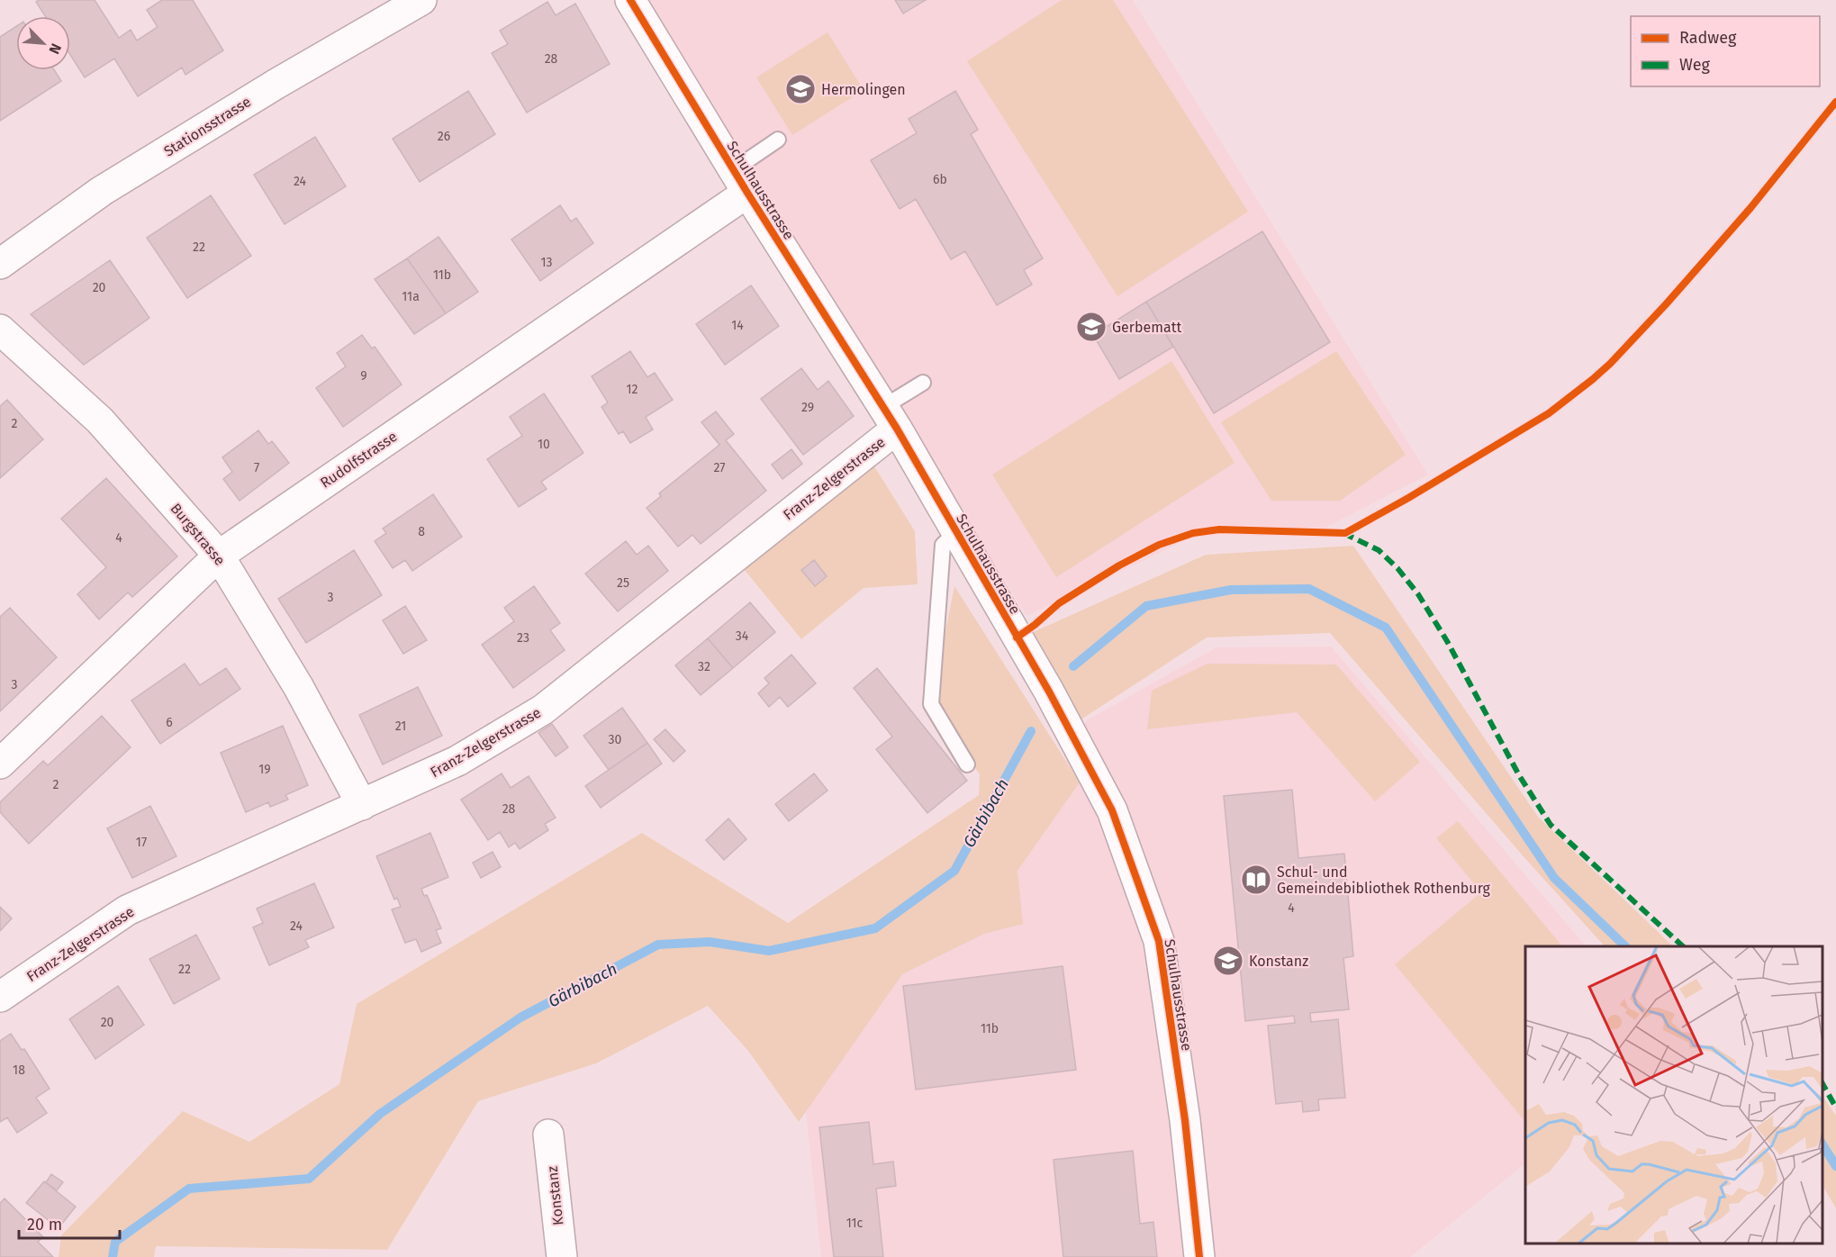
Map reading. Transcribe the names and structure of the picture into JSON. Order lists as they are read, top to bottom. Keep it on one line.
{"streets":{"street":["Stationsstrasse","Schulhausstrasse","Rudolfstrasse","Franz-Zelgerstrasse","Burgstrasse","Konstanz"]},"crossings":[["Schulhausstrasse","Rudolfstrasse"],["Schulhausstrasse","Franz-Zelgerstrasse"],["Rudolfstrasse","Burgstrasse"],["Franz-Zelgerstrasse","Burgstrasse"]],"water":["Gärbibach"],"places":{"school or university":["Hermolingen","Gerbematt","Konstanz"],"library":["Schul- und Gemeindebibliothek Rothenburg"]},"house_numbers":["28","26","6b","24","22","13","11b","20","11a","14","9","12","29","2","10","7","27","8","4","25","3","34","23","32","3","6","21","30","19","2","28","17","4","24","22","20","11b","18","11c"],"legend":["Radweg","Weg"],"scale_bar":"20 m","north":"bottom right"}
